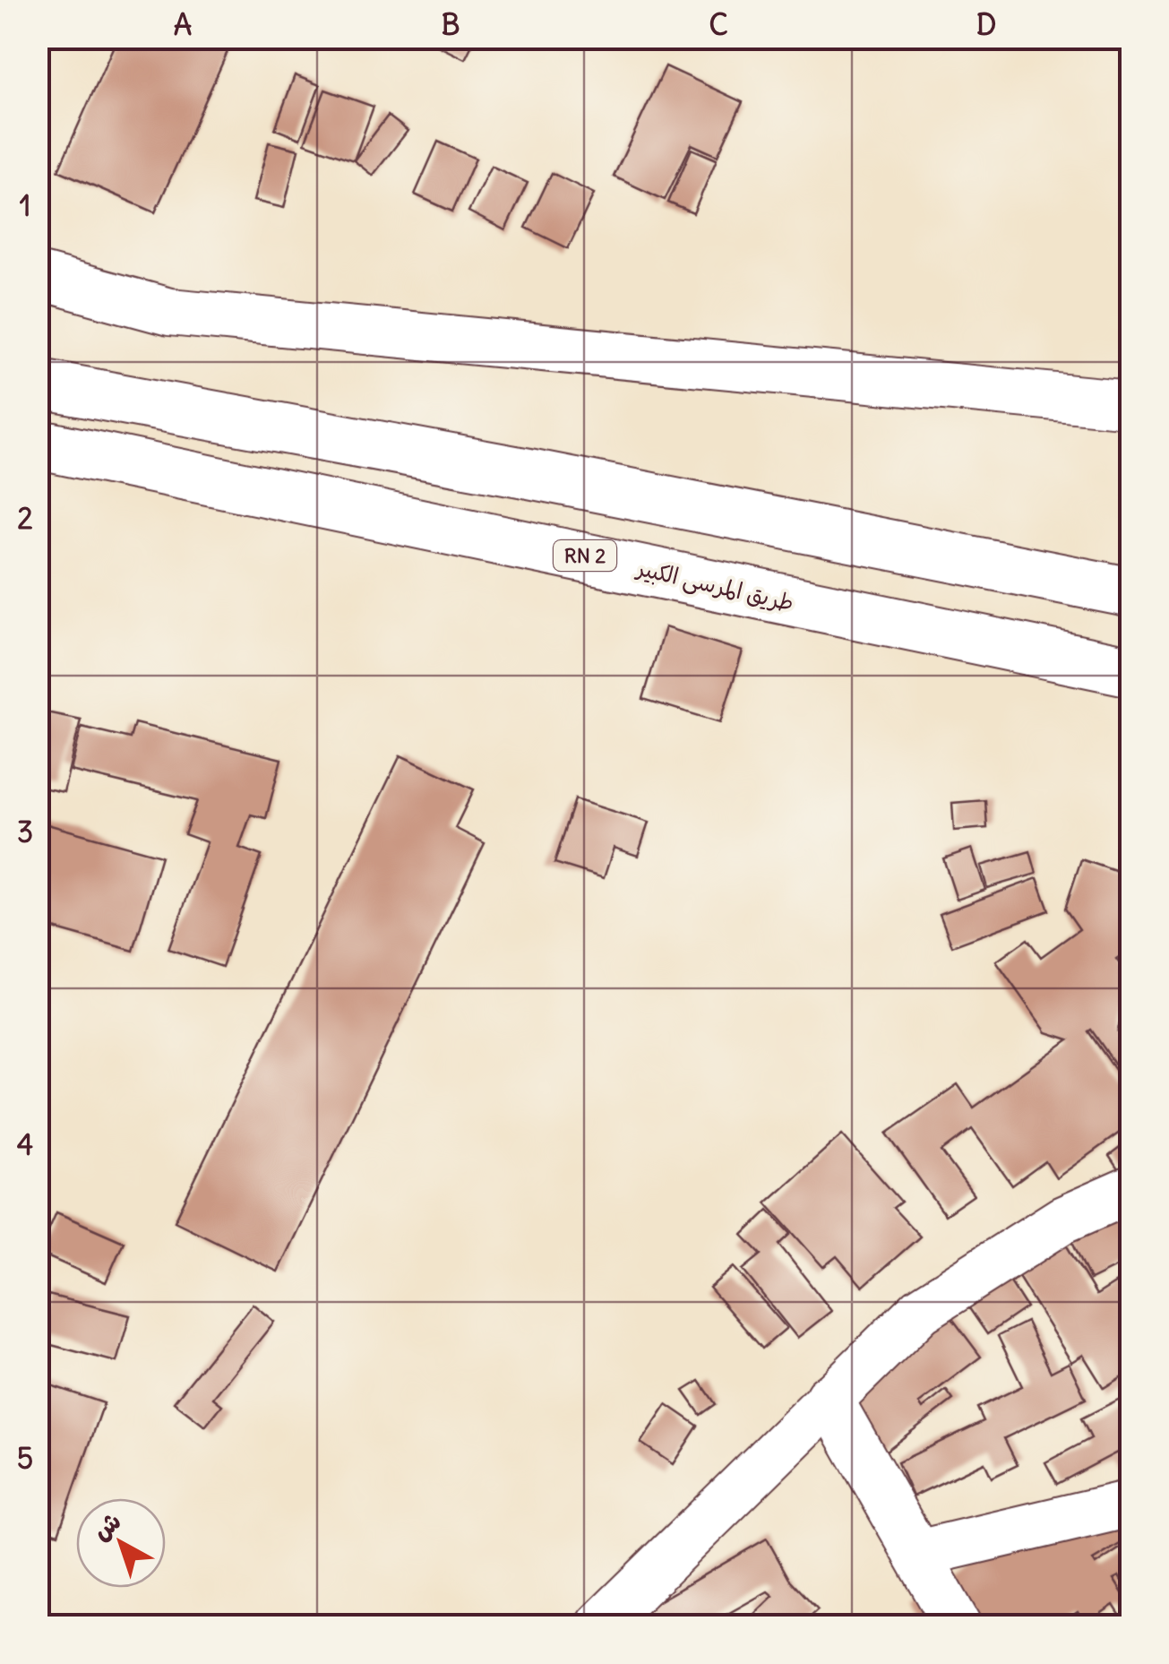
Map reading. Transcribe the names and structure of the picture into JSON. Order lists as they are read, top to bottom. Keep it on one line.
{"streets":{"main road":["RN 2","طريق المرسى الكبير"]},"north":"top left","grid":{"columns":["A","B","C","D"],"rows":["1","2","3","4","5"]}}
